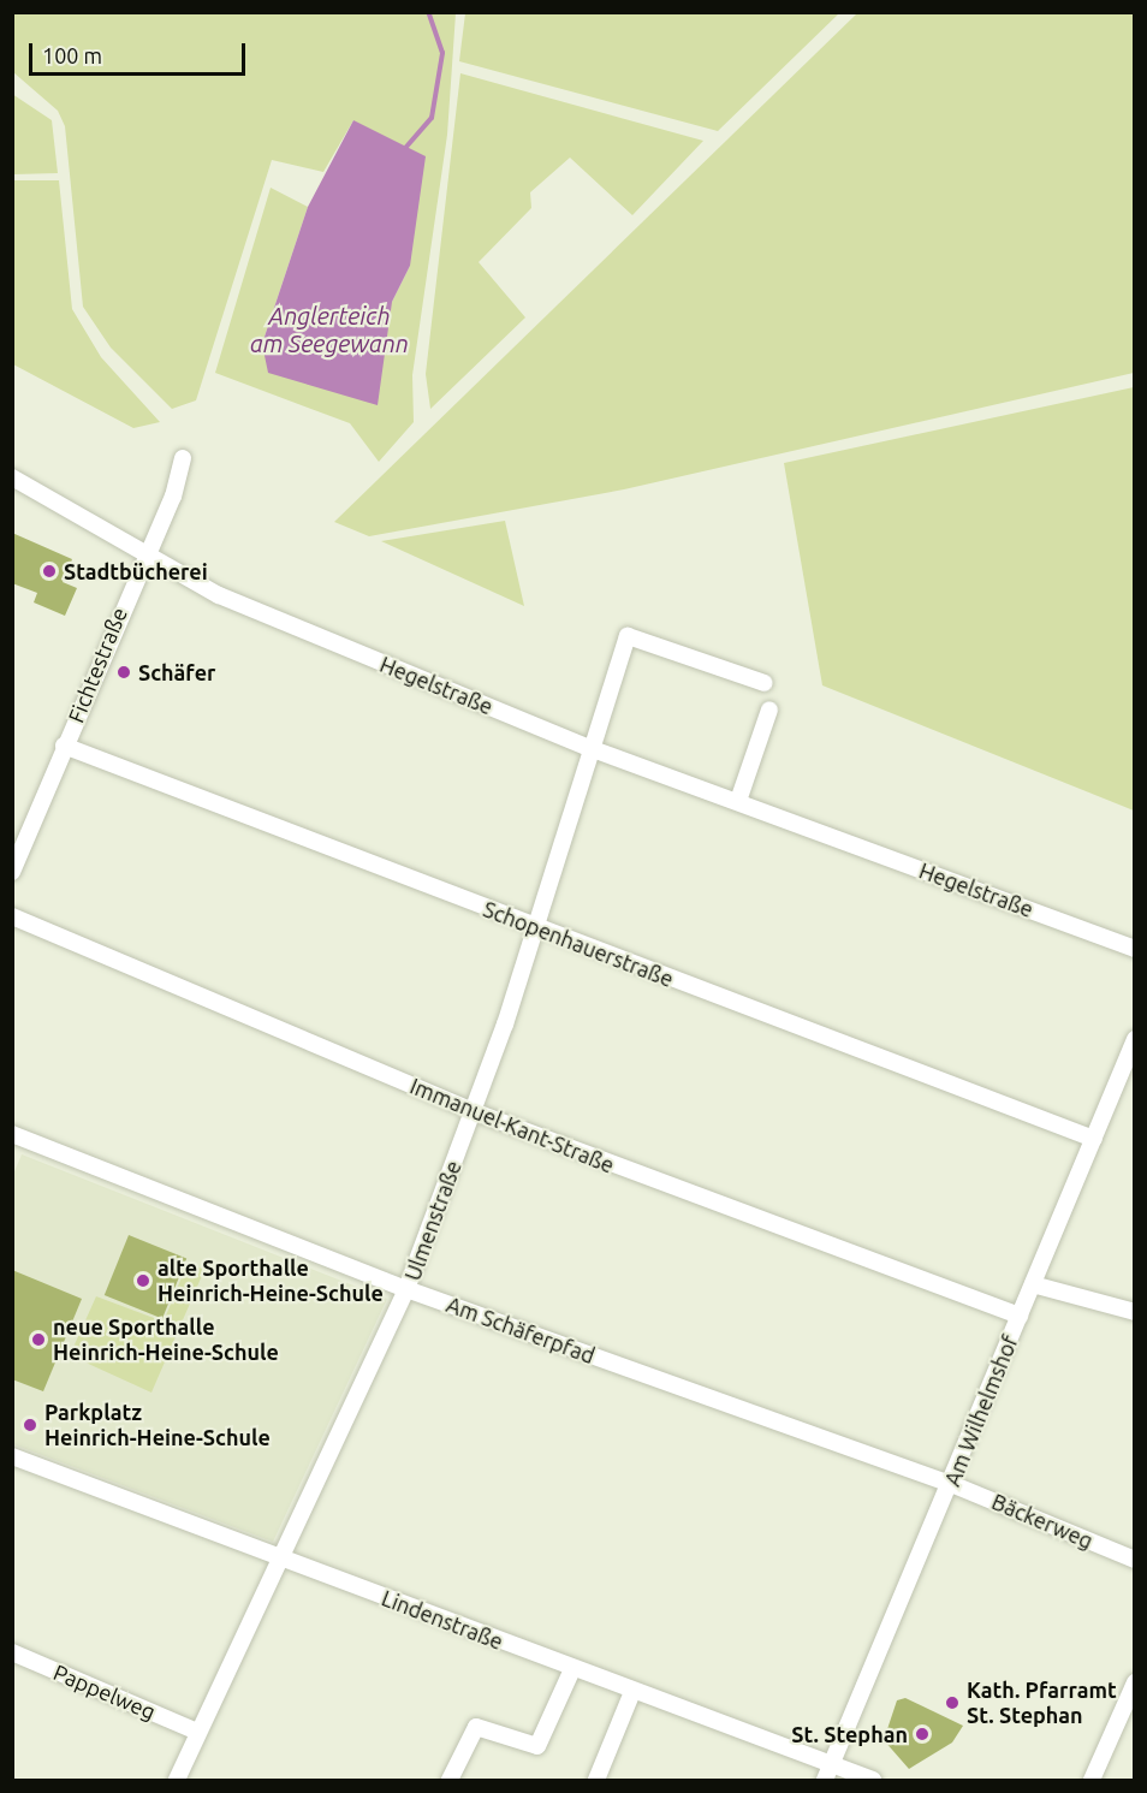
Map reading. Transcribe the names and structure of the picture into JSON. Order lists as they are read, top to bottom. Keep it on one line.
{"streets":{"street":["Fichtestraße","Hegelstraße","Schopenhauerstraße","Immanuel-Kant-Straße","Ulmenstraße","Am Schäferpfad","Am Wilhelmshof","Bäckerweg","Lindenstraße","Pappelweg"]},"crossings":[["Fichtestraße","Hegelstraße"],["Fichtestraße","Schopenhauerstraße"],["Hegelstraße","Ulmenstraße"],["Schopenhauerstraße","Ulmenstraße"],["Schopenhauerstraße","Am Wilhelmshof"],["Immanuel-Kant-Straße","Ulmenstraße"],["Immanuel-Kant-Straße","Am Wilhelmshof"],["Ulmenstraße","Am Schäferpfad"],["Ulmenstraße","Lindenstraße"],["Ulmenstraße","Pappelweg"],["Am Schäferpfad","Am Wilhelmshof"],["Am Schäferpfad","Bäckerweg"],["Am Wilhelmshof","Bäckerweg"],["Am Wilhelmshof","Lindenstraße"]],"water":["Anglerteich am Seegewann"],"places":["Stadtbücherei","Schäfer","alte Sporthalle Heinrich-Heine-Schule","neue Sporthalle Heinrich-Heine-Schule","Parkplatz Heinrich-Heine-Schule","Kath. Pfarramt St. Stephan","St. Stephan"],"scale_bar":"100 m"}
